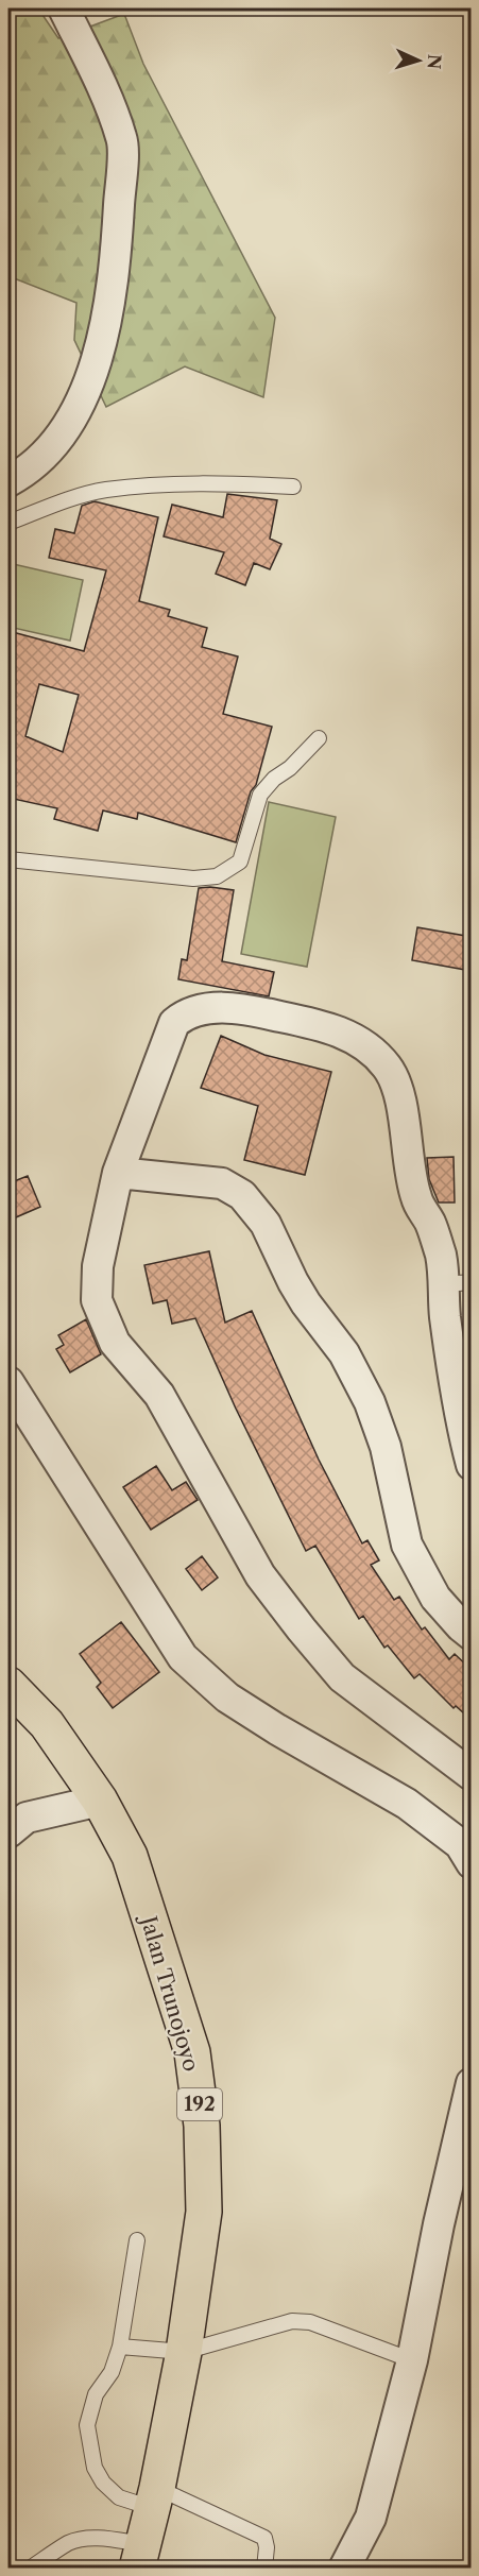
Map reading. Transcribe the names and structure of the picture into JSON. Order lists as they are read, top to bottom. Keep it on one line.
{"streets":{"main road":["Jalan Trunojoyo","192"]},"north":"right"}
